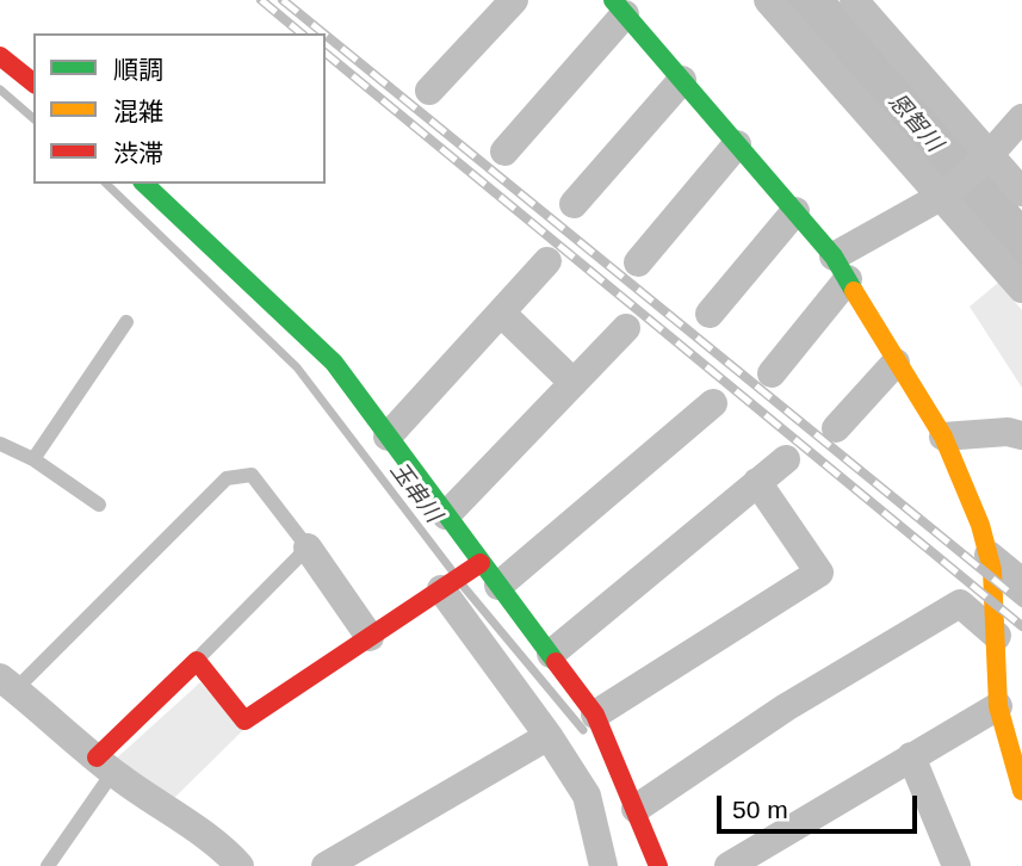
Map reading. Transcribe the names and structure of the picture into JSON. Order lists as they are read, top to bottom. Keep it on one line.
{"water":["恩智川","玉串川"],"legend":["順調","混雑","渋滞"],"scale_bar":"50 m"}
